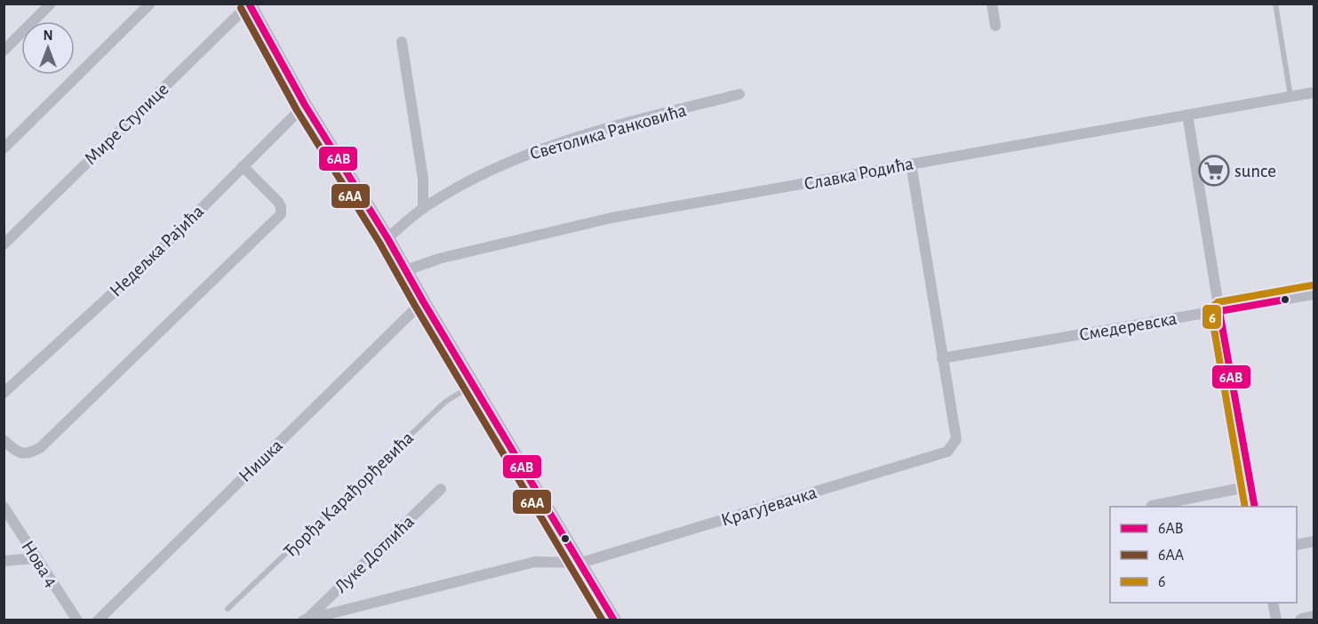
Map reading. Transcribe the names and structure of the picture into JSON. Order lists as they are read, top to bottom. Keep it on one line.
{"streets":{"street":["Мире Ступице","Светолика Ранковића","Славка Родића","Недељка Рајића","Смедеревска","Нишка","Крагујевачка","Луке Дотлића","Нова 4"],"lane":["Ђорђа Карађорђевића"]},"crossings":[["Славка Родића","Крагујевачка"],["Смедеревска","Крагујевачка"],["Крагујевачка","Луке Дотлића"]],"places":{"supermarket":["sunce"]},"lines":["transit line 6AB","transit line 6AA","transit line 6"],"legend":["6AB","6AA","6"],"north":"top"}
